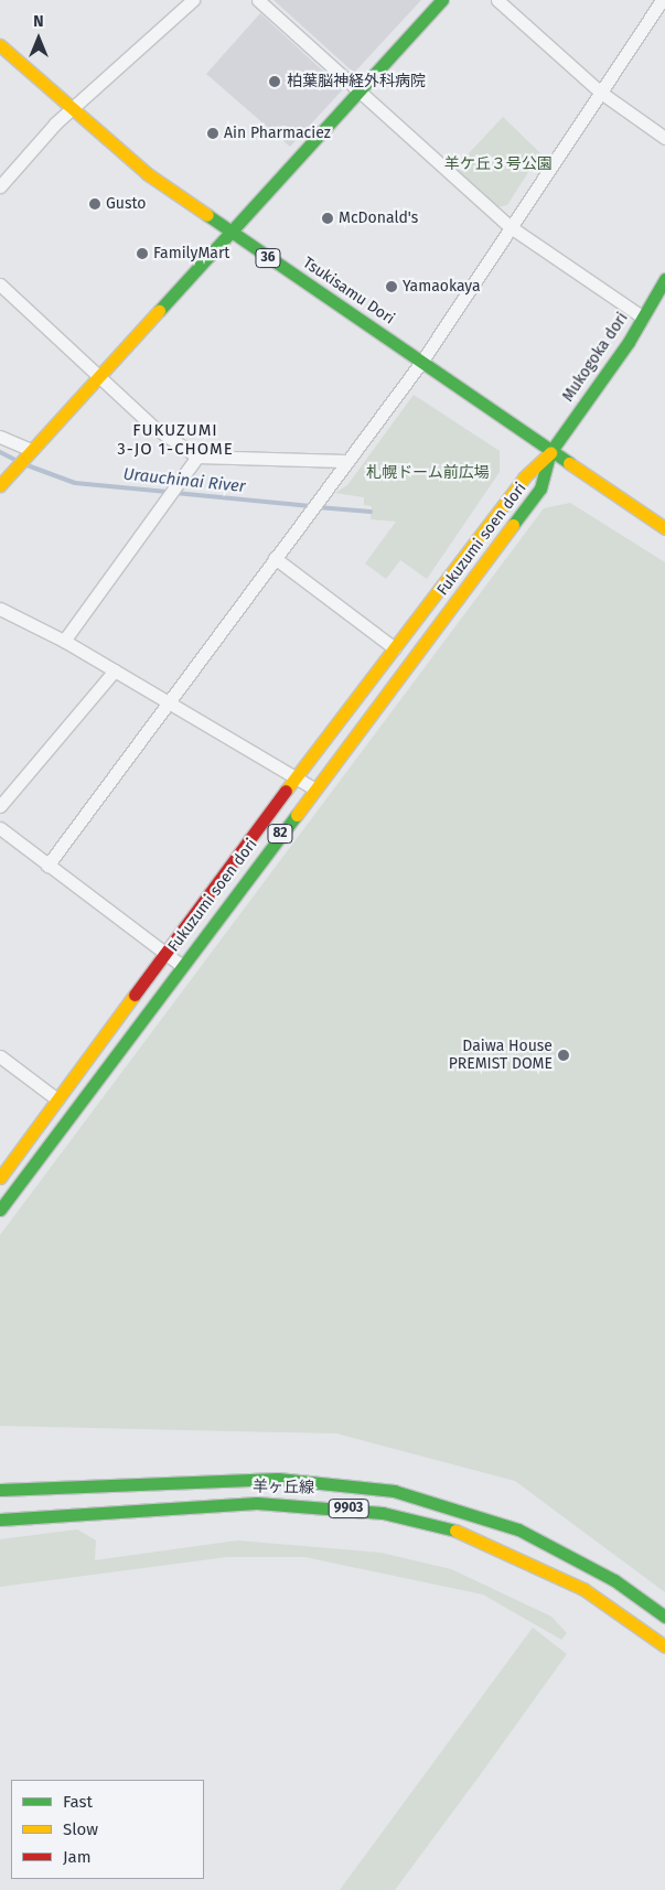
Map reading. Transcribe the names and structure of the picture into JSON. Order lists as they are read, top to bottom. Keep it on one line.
{"streets":{"main road":["36","Tsukisamu Dori","Mukogoka dori","Fukuzumi soen dori","82","羊ヶ丘線","9903"]},"crossings":[["Tsukisamu Dori","Mukogoka dori"],["Tsukisamu Dori","Fukuzumi soen dori"],["Mukogoka dori","Fukuzumi soen dori"]],"districts":["FUKUZUMI 3-JO 1-CHOME"],"water":["Urauchinai River"],"parks":["羊ケ丘３号公園","札幌ドーム前広場"],"places":["柏葉脳神経外科病院","Ain Pharmaciez","Gusto","McDonald's","FamilyMart","Yamaokaya","Daiwa House PREMIST DOME"],"legend":["Fast","Slow","Jam"],"north":"top"}
